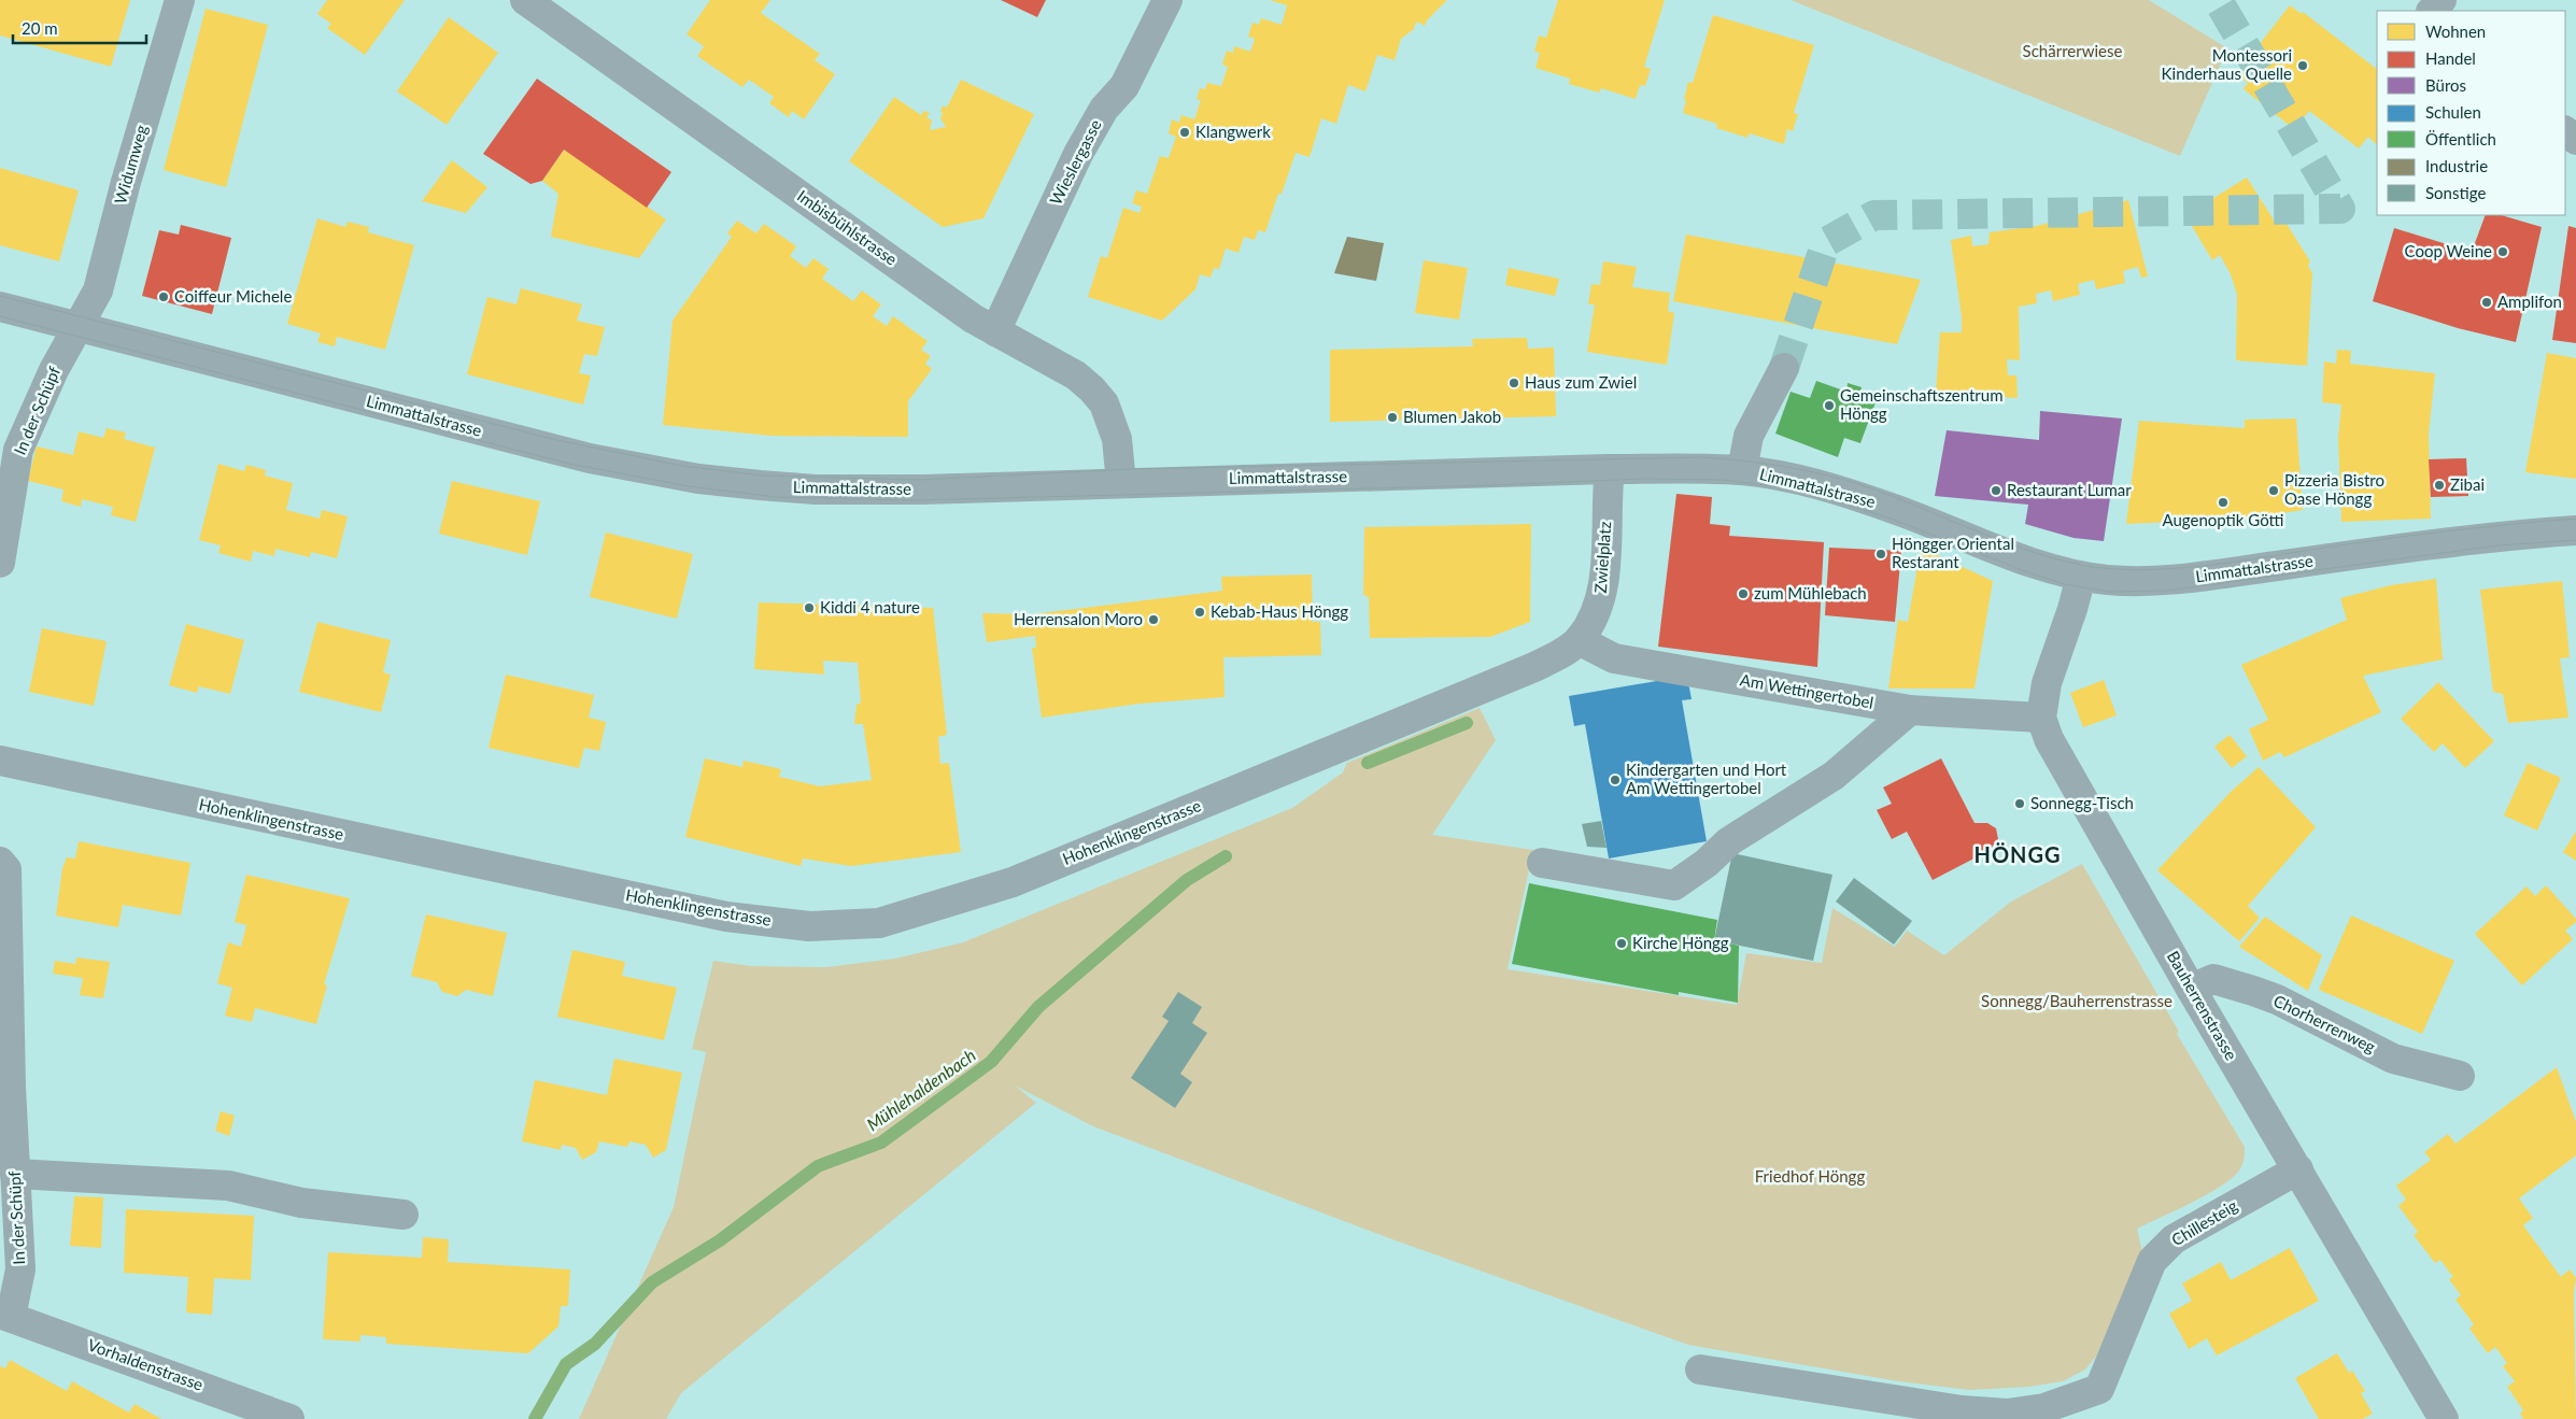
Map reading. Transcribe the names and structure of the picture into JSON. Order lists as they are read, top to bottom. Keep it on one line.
{"streets":{"street":["Wieslergasse","Widumweg","Imbisbühlstrasse","In der Schüpf","Limmattalstrasse","Zwielplatz","Am Wettingertobel","Hohenklingenstrasse","Bauherrenstrasse","Chorherrenweg","Chillesteig","Vorhaldenstrasse"]},"crossings":[["Wieslergasse","Imbisbühlstrasse"],["Widumweg","In der Schüpf"],["Widumweg","Limmattalstrasse"],["Imbisbühlstrasse","Limmattalstrasse"],["In der Schüpf","Limmattalstrasse"],["In der Schüpf","Vorhaldenstrasse"],["Limmattalstrasse","Zwielplatz"],["Zwielplatz","Am Wettingertobel"],["Zwielplatz","Hohenklingenstrasse"],["Am Wettingertobel","Hohenklingenstrasse"],["Am Wettingertobel","Bauherrenstrasse"],["Bauherrenstrasse","Chorherrenweg"],["Bauherrenstrasse","Chillesteig"]],"districts":["HÖNGG"],"water":["Mühlehaldenbach"],"parks":["Schärrerwiese","Sonnegg/Bauherrenstrasse","Friedhof Höngg"],"places":["Montessori Kinderhaus Quelle","Klangwerk","Coop Weine","Coiffeur Michele","Amplifon","Haus zum Zwiel","Gemeinschaftszentrum Höngg","Blumen Jakob","Zibai","Restaurant Lumar","Pizzeria Bistro Oase Höngg","Augenoptik Götti","Höngger Oriental Restarant","zum Mühlebach","Kiddi 4 nature","Kebab-Haus Höngg","Herrensalon Moro","Kindergarten und Hort Am Wettingertobel","Sonnegg-Tisch","Kirche Höngg"],"legend":["Wohnen","Handel","Büros","Schulen","Öffentlich","Industrie","Sonstige"],"scale_bar":"20 m"}
